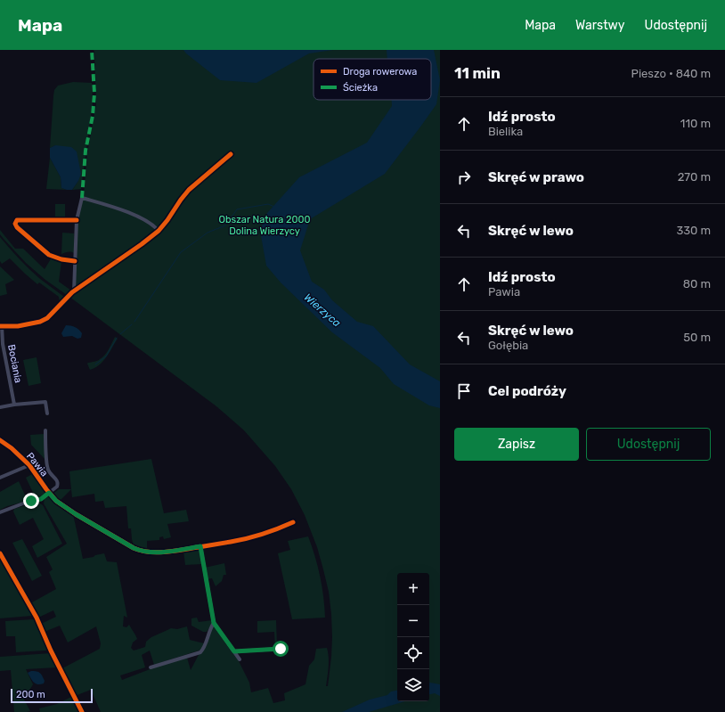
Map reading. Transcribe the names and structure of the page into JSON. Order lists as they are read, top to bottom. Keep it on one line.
{"streets":{"street":["Bociania","Pawia"]},"water":["Wierzyca"],"parks":["Obszar Natura 2000 Dolina Wierzycy"],"legend":["Droga rowerowa","Ścieżka"],"scale_bar":"200 m","page":{"header":"Mapa","nav":["Mapa","Warstwy","Udostępnij"],"heading":["11 min","Pieszo · 840 m"],"list":[["Idź prosto","Bielika","110 m"],["Skręć w prawo","270 m"],["Skręć w lewo","330 m"],["Idź prosto","Pawia","80 m"],["Skręć w lewo","Gołębia","50 m"],"Cel podróży"],"buttons":["Zapisz","Udostępnij"],"map_buttons":["+","−"],"scale":"200 m"}}
